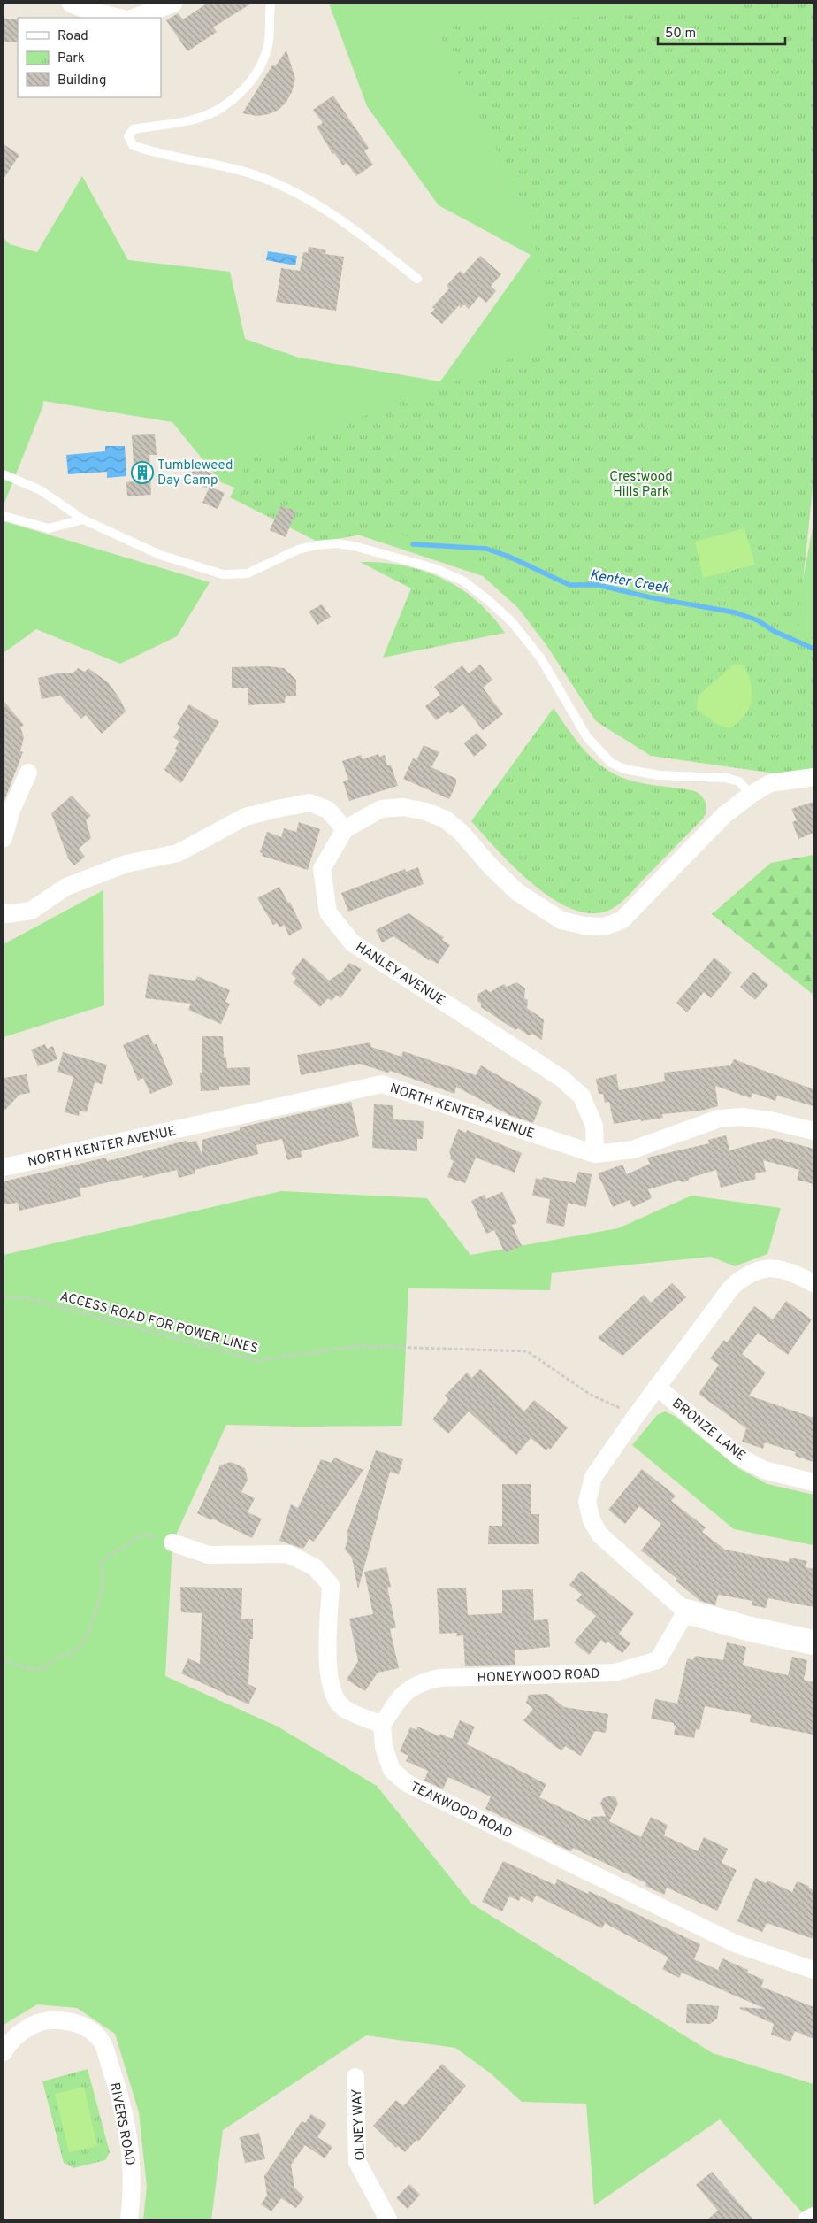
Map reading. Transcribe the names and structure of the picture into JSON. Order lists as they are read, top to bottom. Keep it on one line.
{"streets":{"street":["HANLEY AVENUE","NORTH KENTER AVENUE","BRONZE LANE","HONEYWOOD ROAD","TEAKWOOD ROAD","RIVERS ROAD","OLNEY WAY"],"path":["ACCESS ROAD FOR POWER LINES"]},"crossings":[["HANLEY AVENUE","NORTH KENTER AVENUE"],["HONEYWOOD ROAD","TEAKWOOD ROAD"]],"water":["Kenter Creek"],"parks":["Crestwood Hills Park"],"places":{"building":["Tumbleweed Day Camp"]},"legend":["Road","Park","Building"],"scale_bar":"50 m"}
